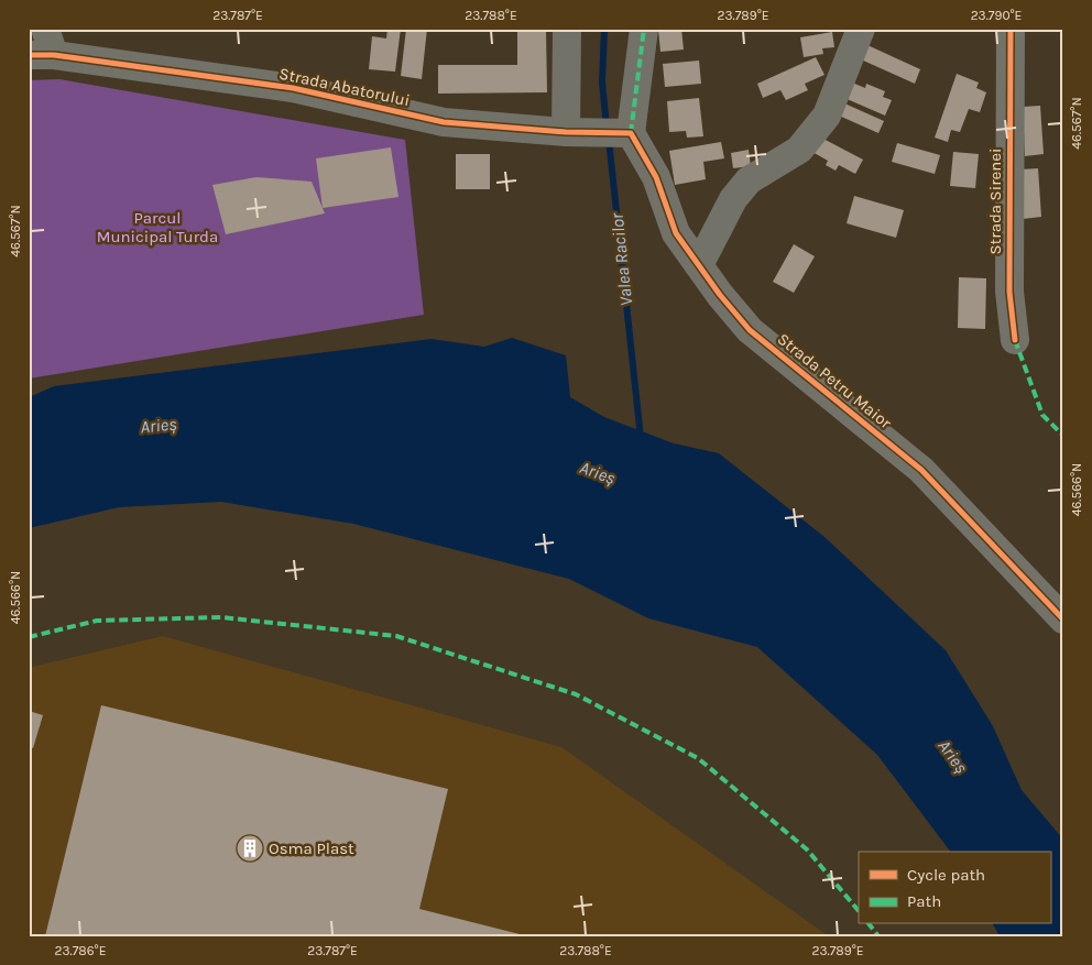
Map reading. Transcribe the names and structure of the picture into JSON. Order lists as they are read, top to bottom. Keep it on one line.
{"streets":{"street":["Strada Abatorului","Strada Sirenei","Strada Petru Maior"]},"crossings":[["Strada Abatorului","Strada Petru Maior"]],"water":["Valea Racilor","Arieș"],"parks":["Parcul Municipal Turda"],"places":{"building":["Osma Plast"]},"legend":["Cycle path","Path"],"coordinates":["23.787°E","23.788°E","23.789°E","23.790°E","46.567°N","46.566°N","23.786°E"]}
